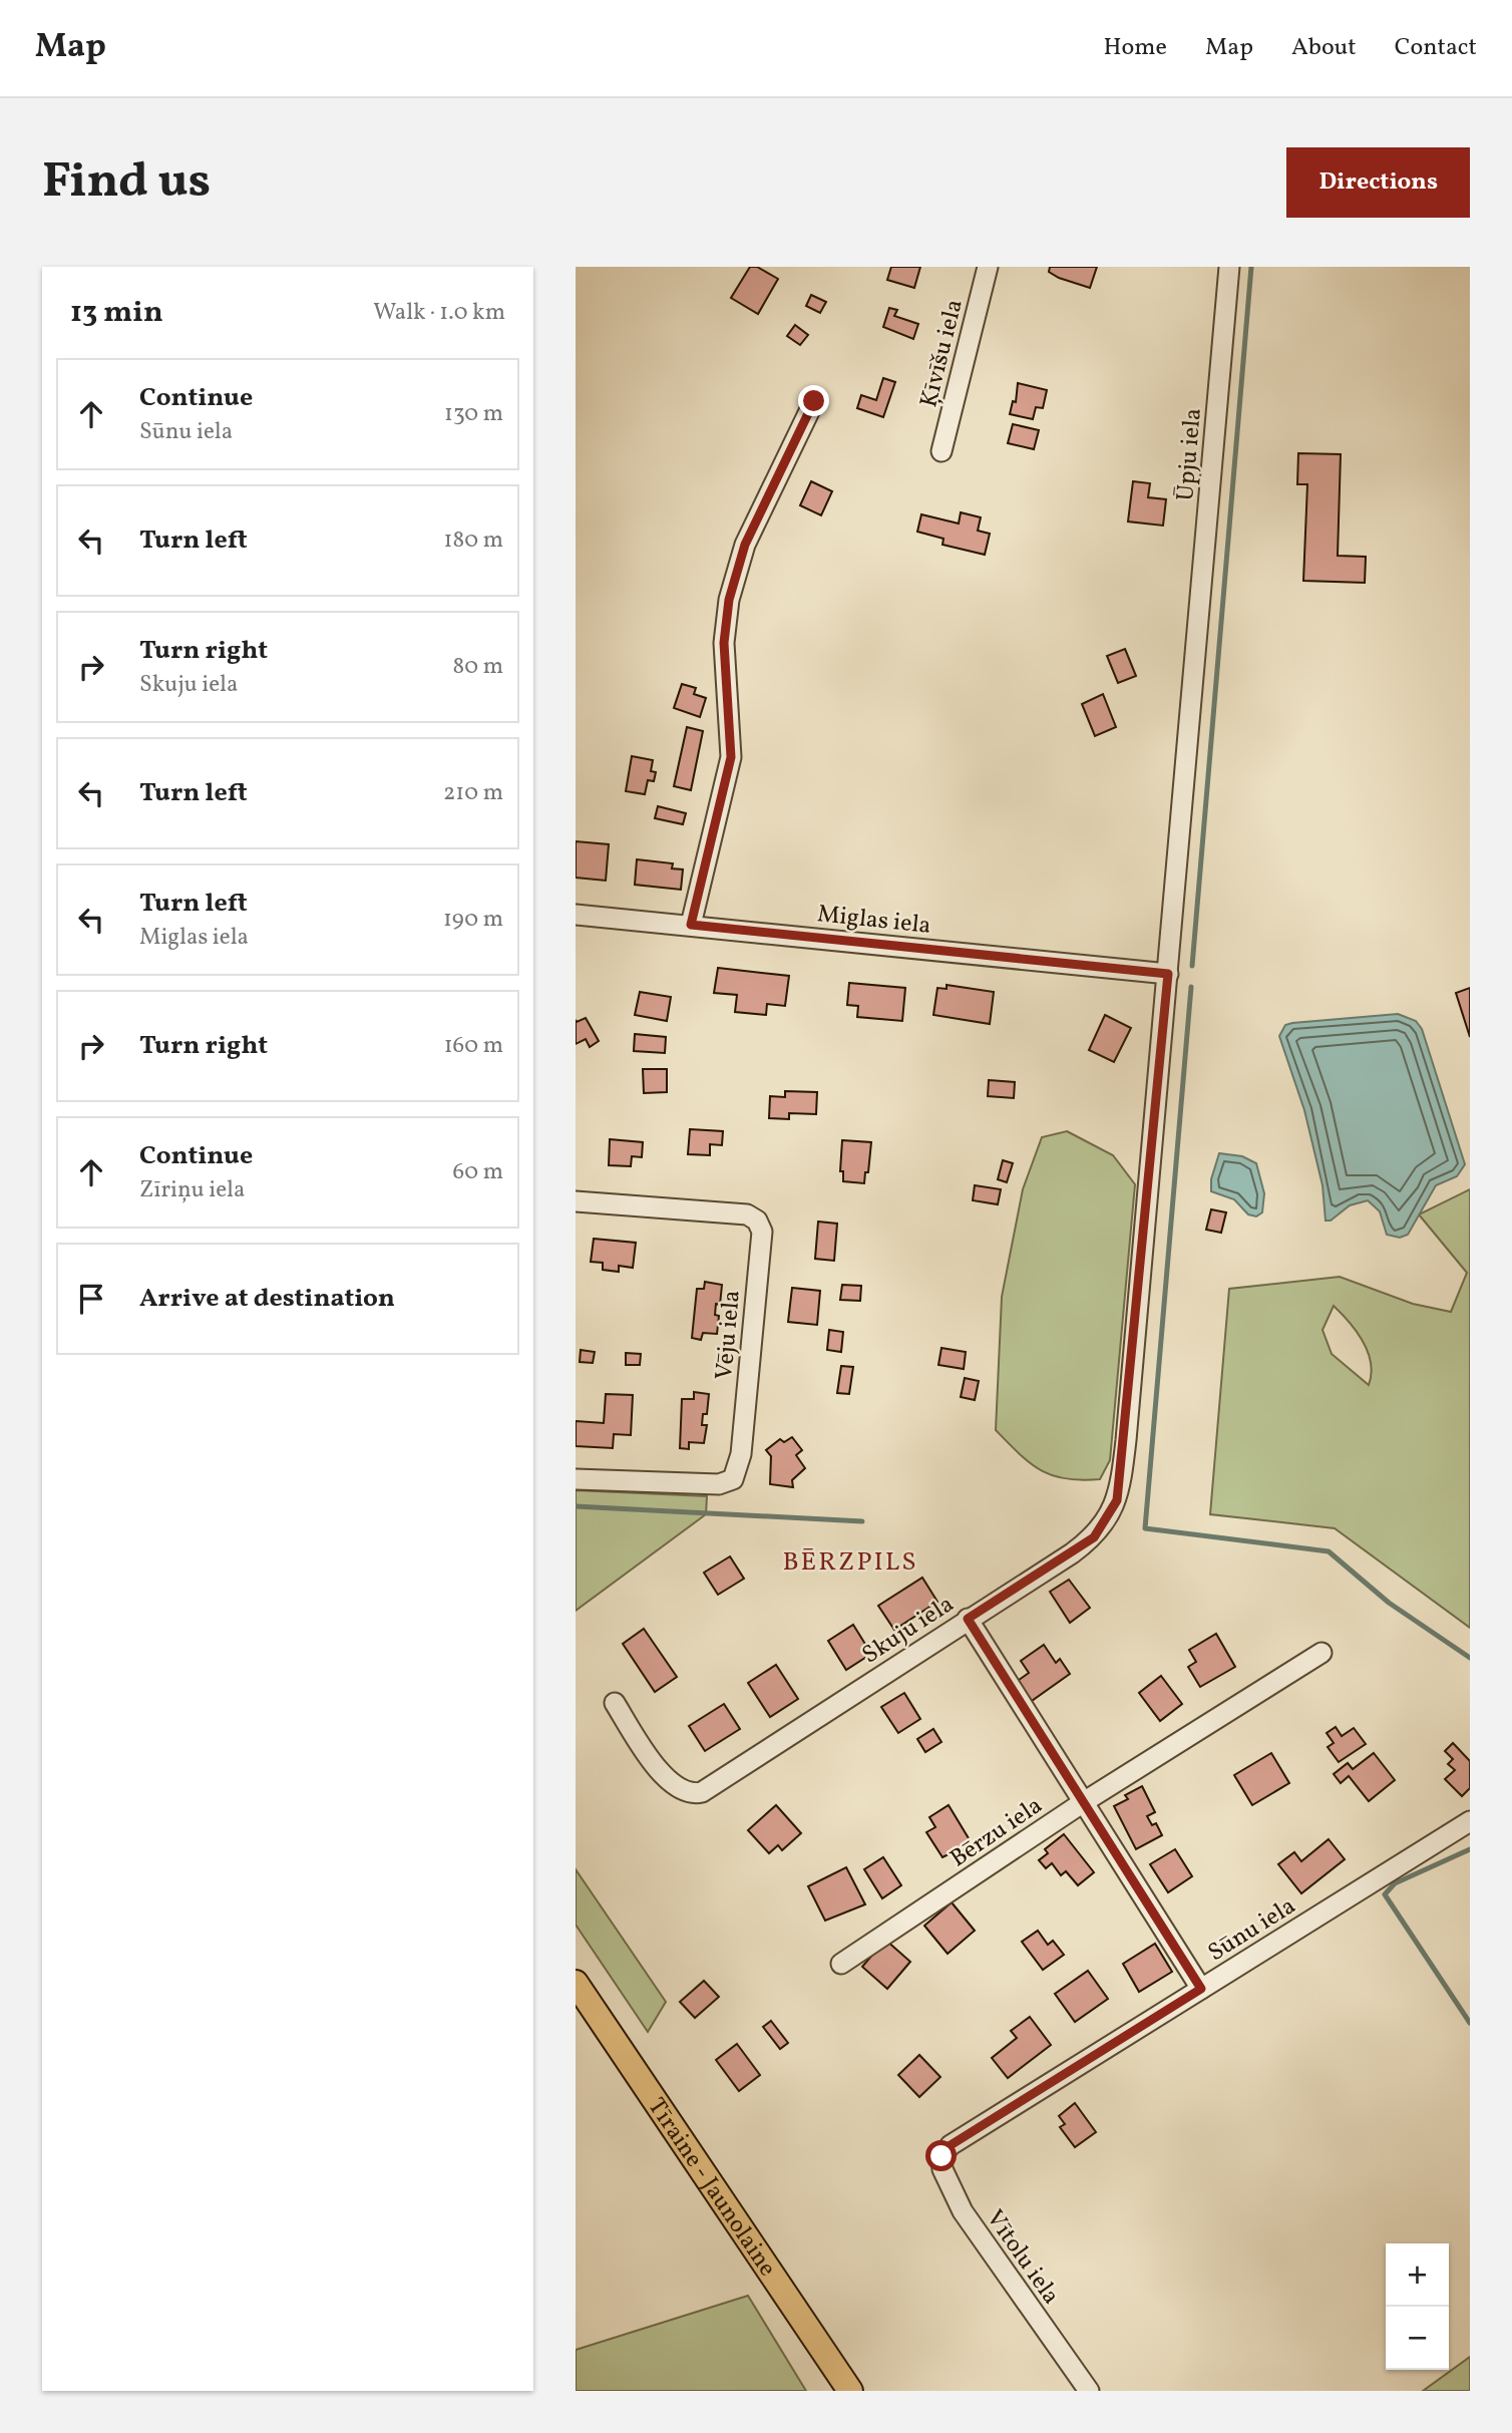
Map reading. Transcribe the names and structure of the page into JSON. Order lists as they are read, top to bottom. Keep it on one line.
{"streets":{"main road":["Tīraine - Jaunolaine"],"street":["Ķīvīšu iela","Ūpju iela","Miglas iela","Vēju iela","Skuju iela","Bērzu iela","Sūnu iela","Vītolu iela"]},"crossings":[["Ūpju iela","Miglas iela"],["Ūpju iela","Skuju iela"],["Sūnu iela","Vītolu iela"]],"districts":["BĒRZPILS"],"page":{"header":"Map","nav":["Home","Map","About","Contact"],"buttons":"Directions","title":"Find us","heading":["13 min","Walk · 1.0 km"],"list":[["Continue","Sūnu iela","130 m"],["Turn left","180 m"],["Turn right","Skuju iela","80 m"],["Turn left","210 m"],["Turn left","Miglas iela","190 m"],["Turn right","160 m"],["Continue","Zīriņu iela","60 m"],"Arrive at destination"],"map_buttons":["+","−"]}}
